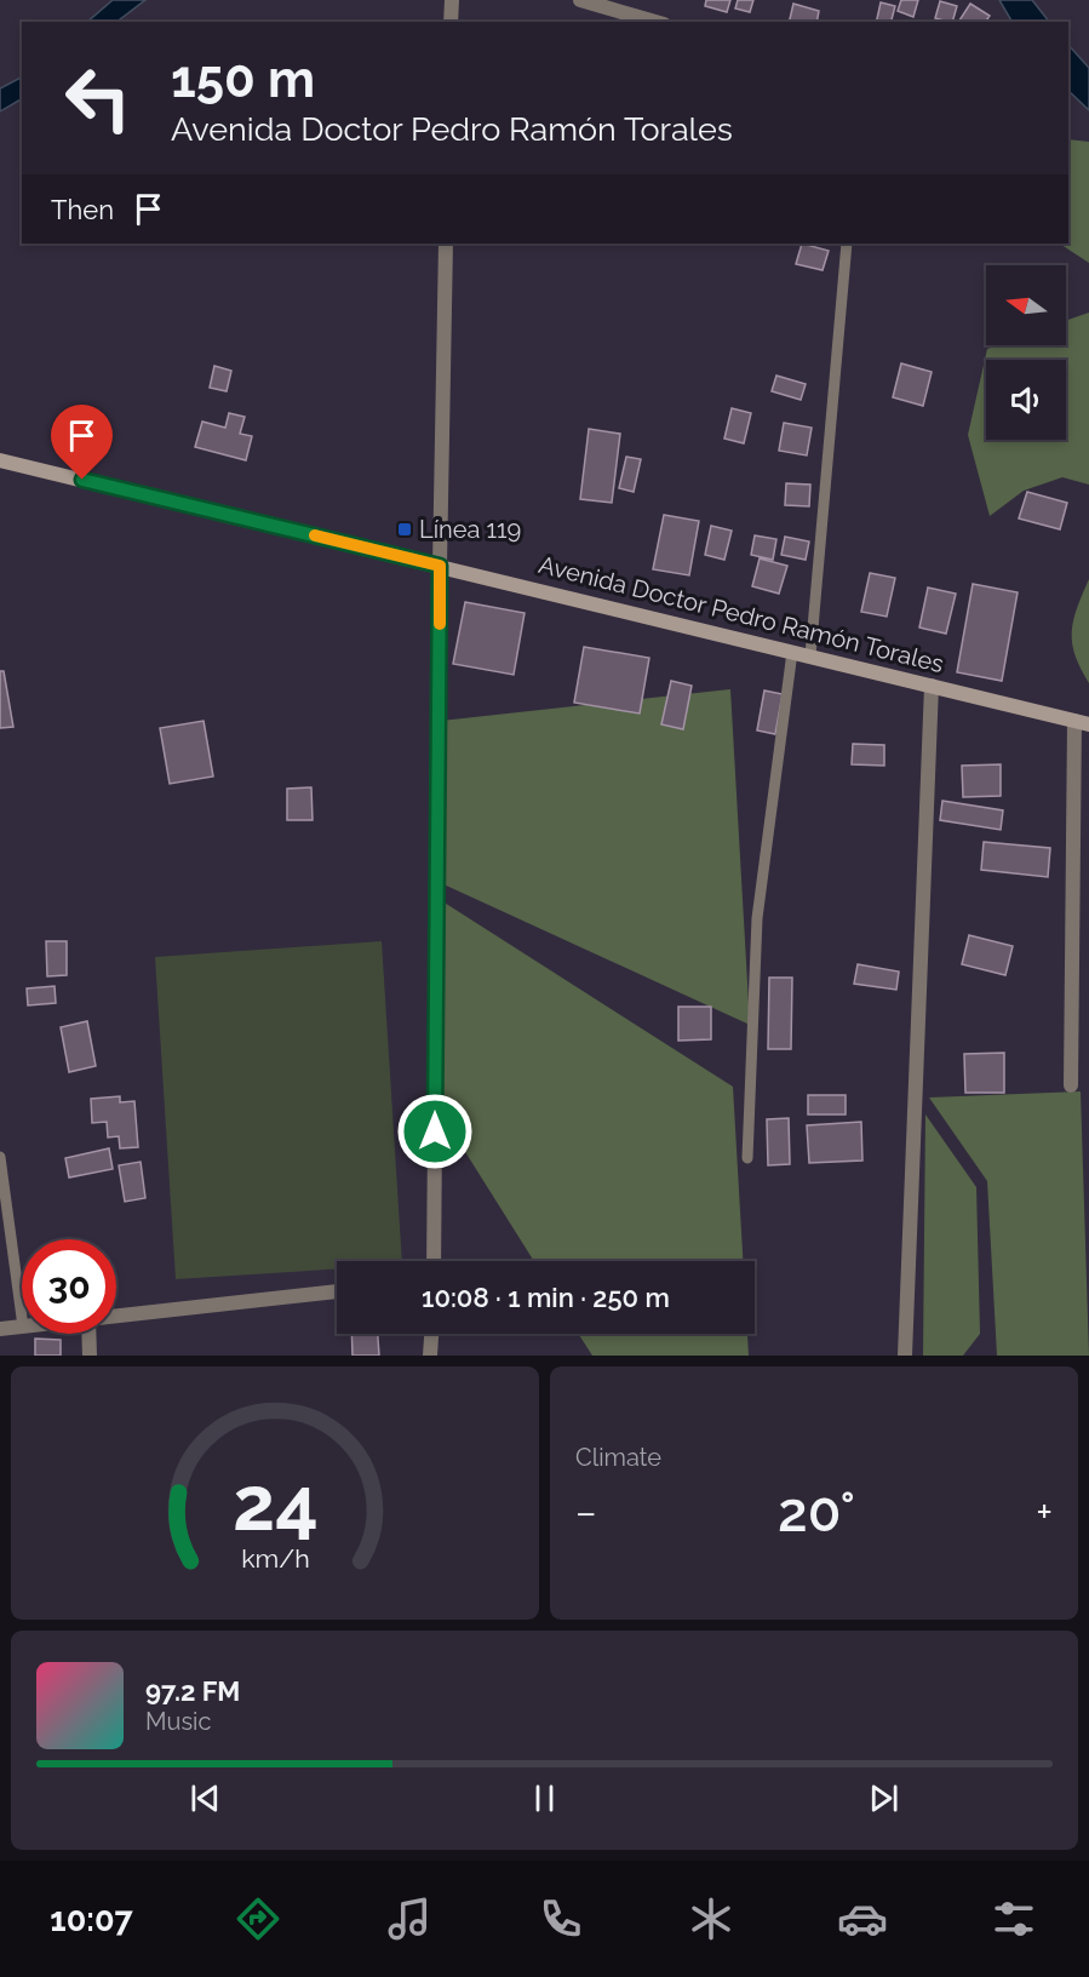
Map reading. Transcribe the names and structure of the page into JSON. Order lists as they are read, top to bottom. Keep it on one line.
{"streets":{"street":["Avenida Doctor Pedro Ramón Torales"]},"places":{"transit":["Línea 119"]},"north":"left","page":{"turn":["150 m","Avenida Doctor Pedro Ramón Torales"],"then":"Then","limit":"30","trip":"10:08 · 1 min · 250 m","tile":"Climate","heat":["−","20°","+"],"song":["97.2 FM","Music"],"tabs":"10:07","gauge":["24","km/h"]}}
